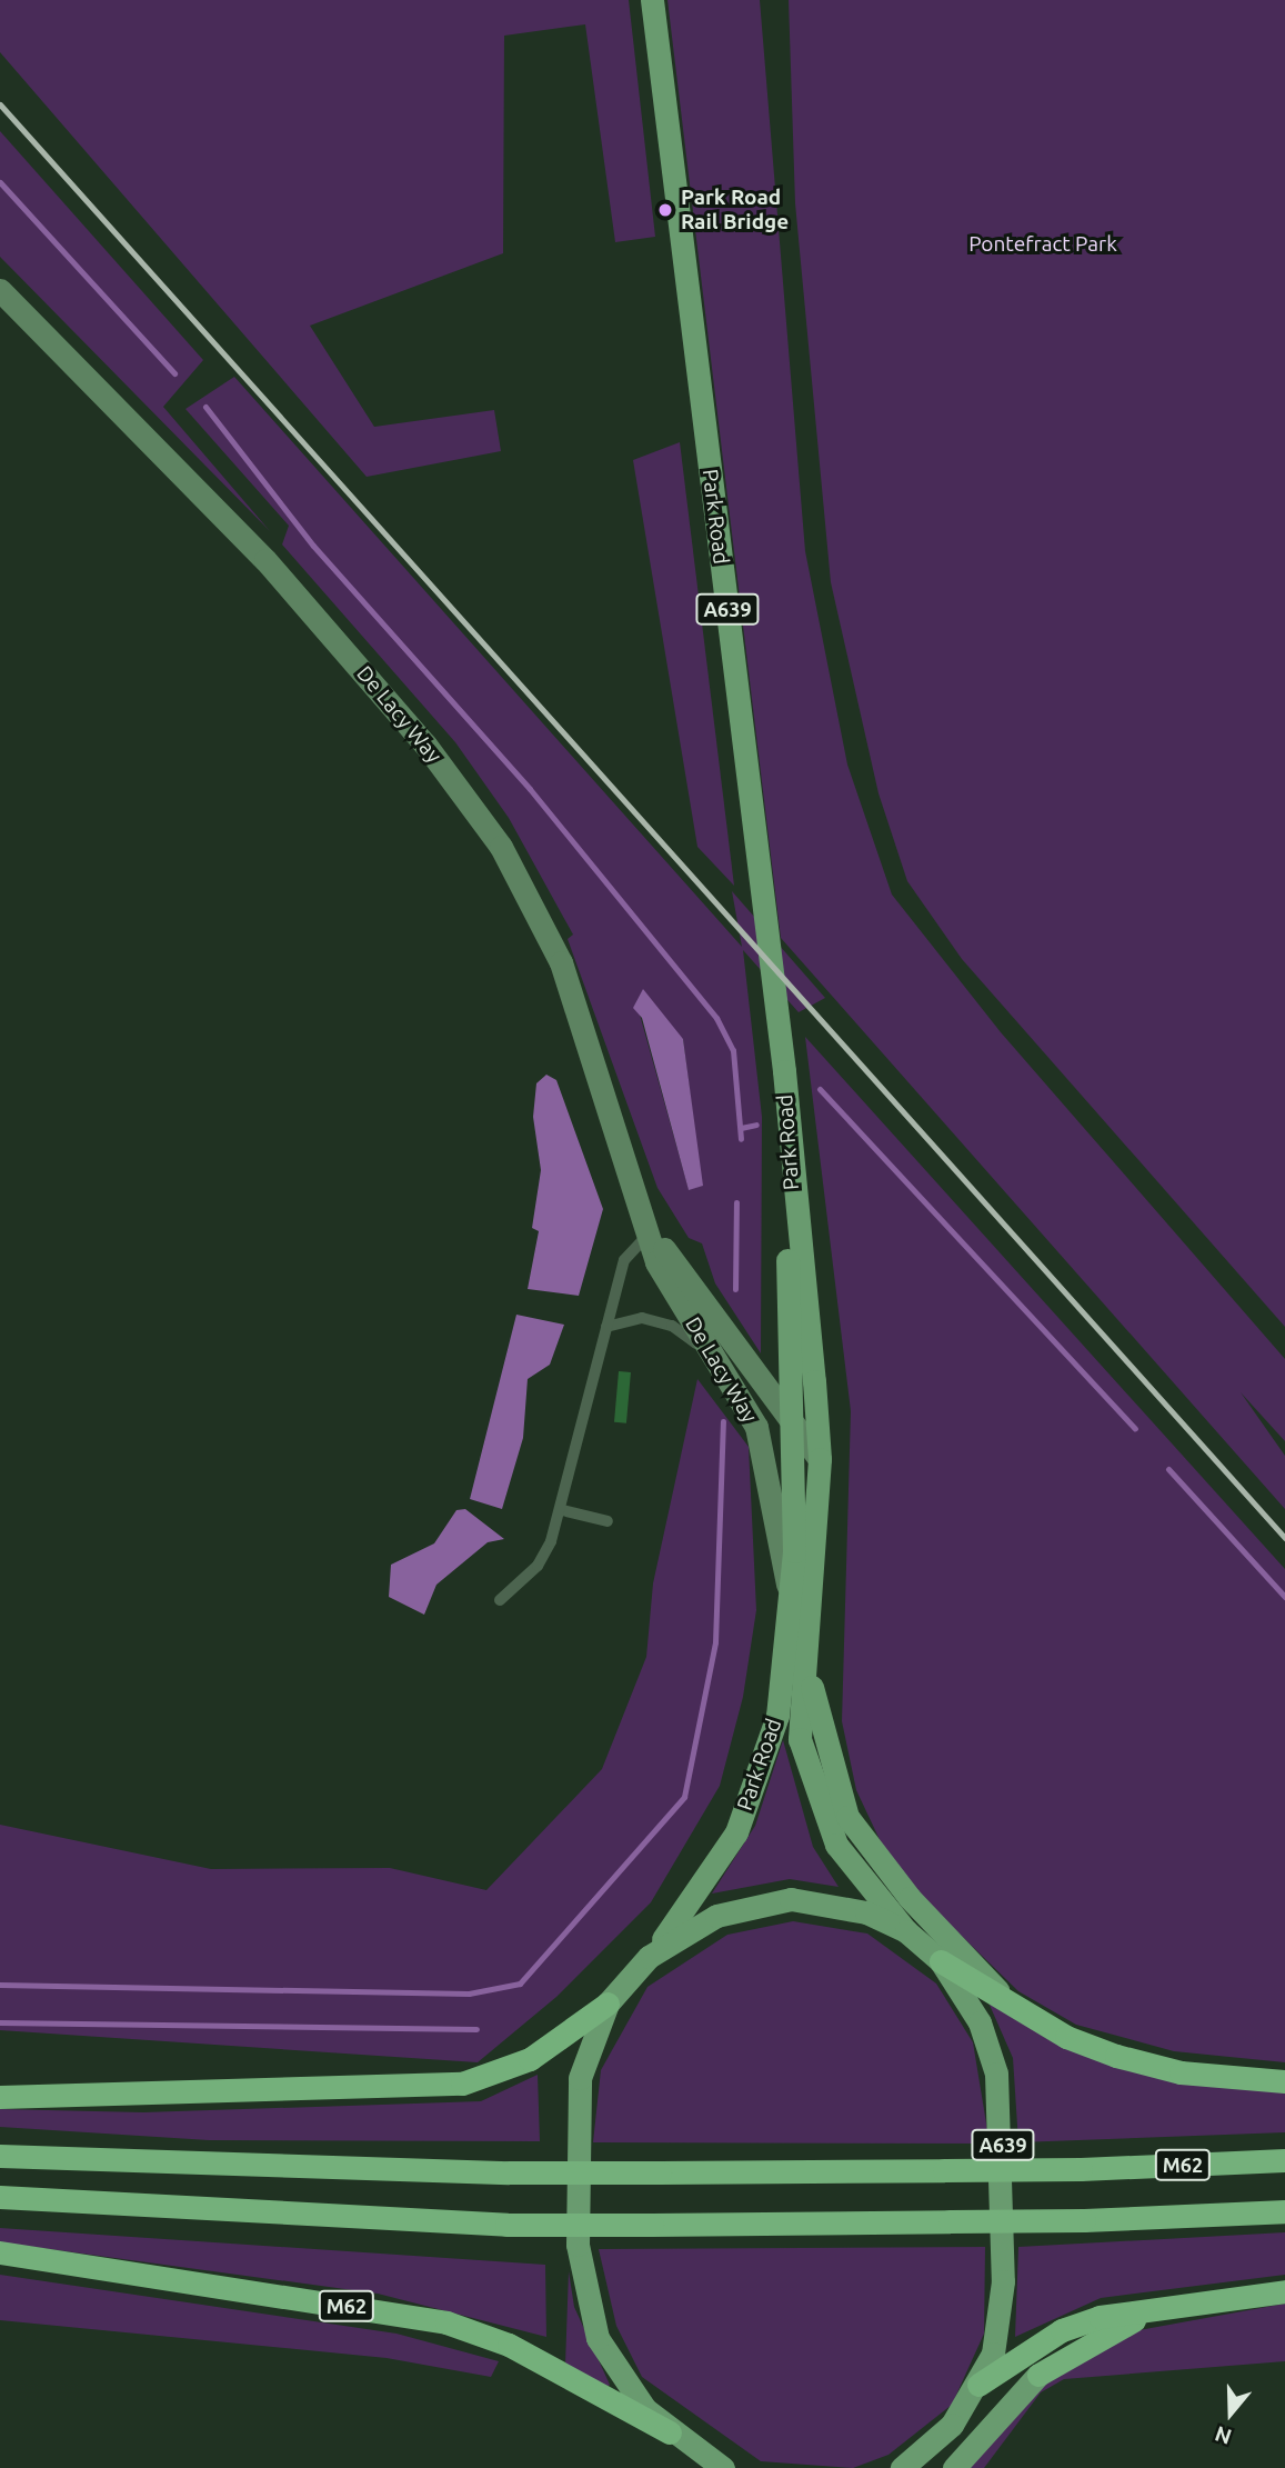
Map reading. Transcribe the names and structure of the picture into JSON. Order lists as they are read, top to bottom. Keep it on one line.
{"streets":{"highway":["M62"],"main road":["Park Road","A639"],"street":["De Lacy Way"]},"crossings":[["Park Road","A639"],["Park Road","De Lacy Way"],["A639","M62"]],"parks":["Pontefract Park"],"places":["Park Road Rail Bridge"],"north":"bottom"}
